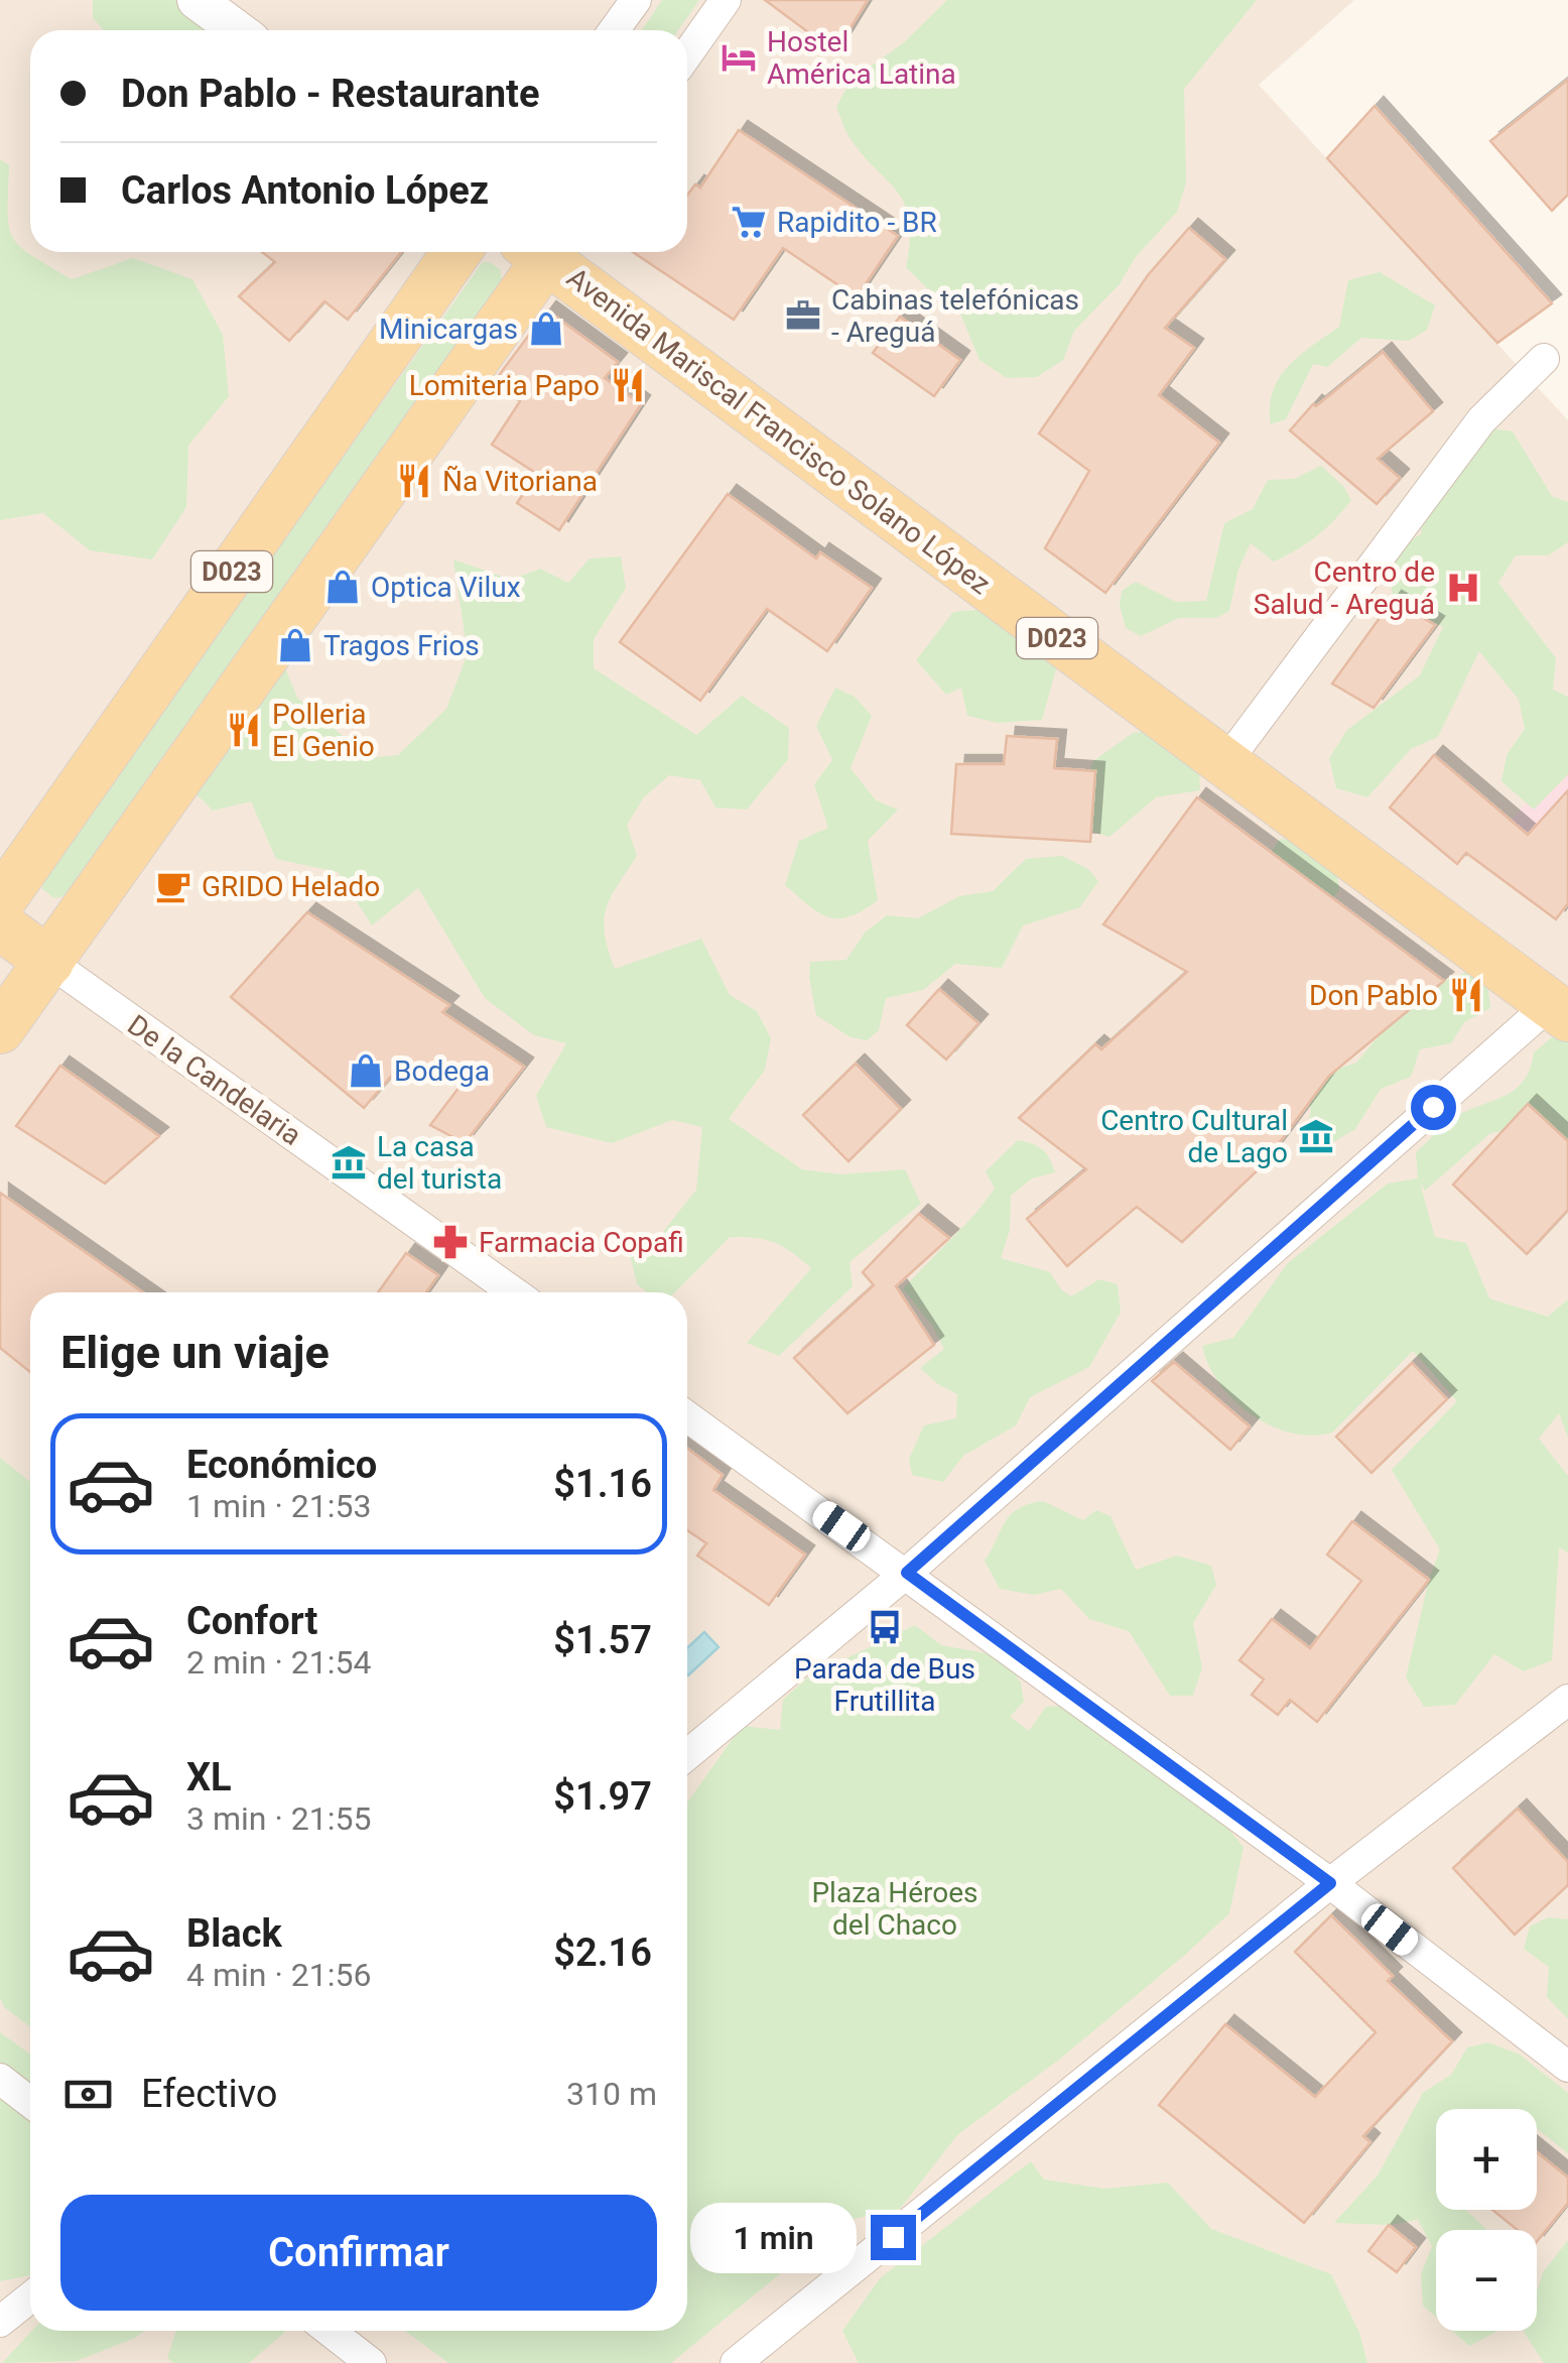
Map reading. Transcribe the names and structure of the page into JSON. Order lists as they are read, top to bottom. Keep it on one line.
{"streets":{"main road":["Avenida Mariscal Francisco Solano López","D023"],"street":["De la Candelaria"]},"crossings":[["D023","De la Candelaria"]],"parks":["Plaza Héroes del Chaco"],"places":{"hotel":["Hostel América Latina"],"supermarket":["Rapidito - BR"],"office":["Cabinas telefónicas - Areguá"],"shop":["Minicargas","Optica Vilux","Tragos Frios","Bodega"],"restaurant":["Lomiteria Papo","Ña Vitoriana","Polleria El Genio","Don Pablo"],"hospital":["Centro de Salud - Areguá"],"cafe":["GRIDO Helado"],"museum":["Centro Cultural de Lago","La casa del turista"],"pharmacy":["Farmacia Copafi"],"bus stop":["Parada de Bus Frutillita"]},"page":{"banner":["Don Pablo - Restaurante","Carlos Antonio López"],"heading":"Elige un viaje","list":[{"name":"Económico","note":"1 min · 21:53","value":"$1.16"},{"name":"Confort","note":"2 min · 21:54","value":"$1.57"},{"name":"XL","note":"3 min · 21:55","value":"$1.97"},{"name":"Black","note":"4 min · 21:56","value":"$2.16"}],"pay":["Efectivo","310 m"],"map_buttons":["+","−"],"buttons":"Confirmar","bubble":"1 min"}}
